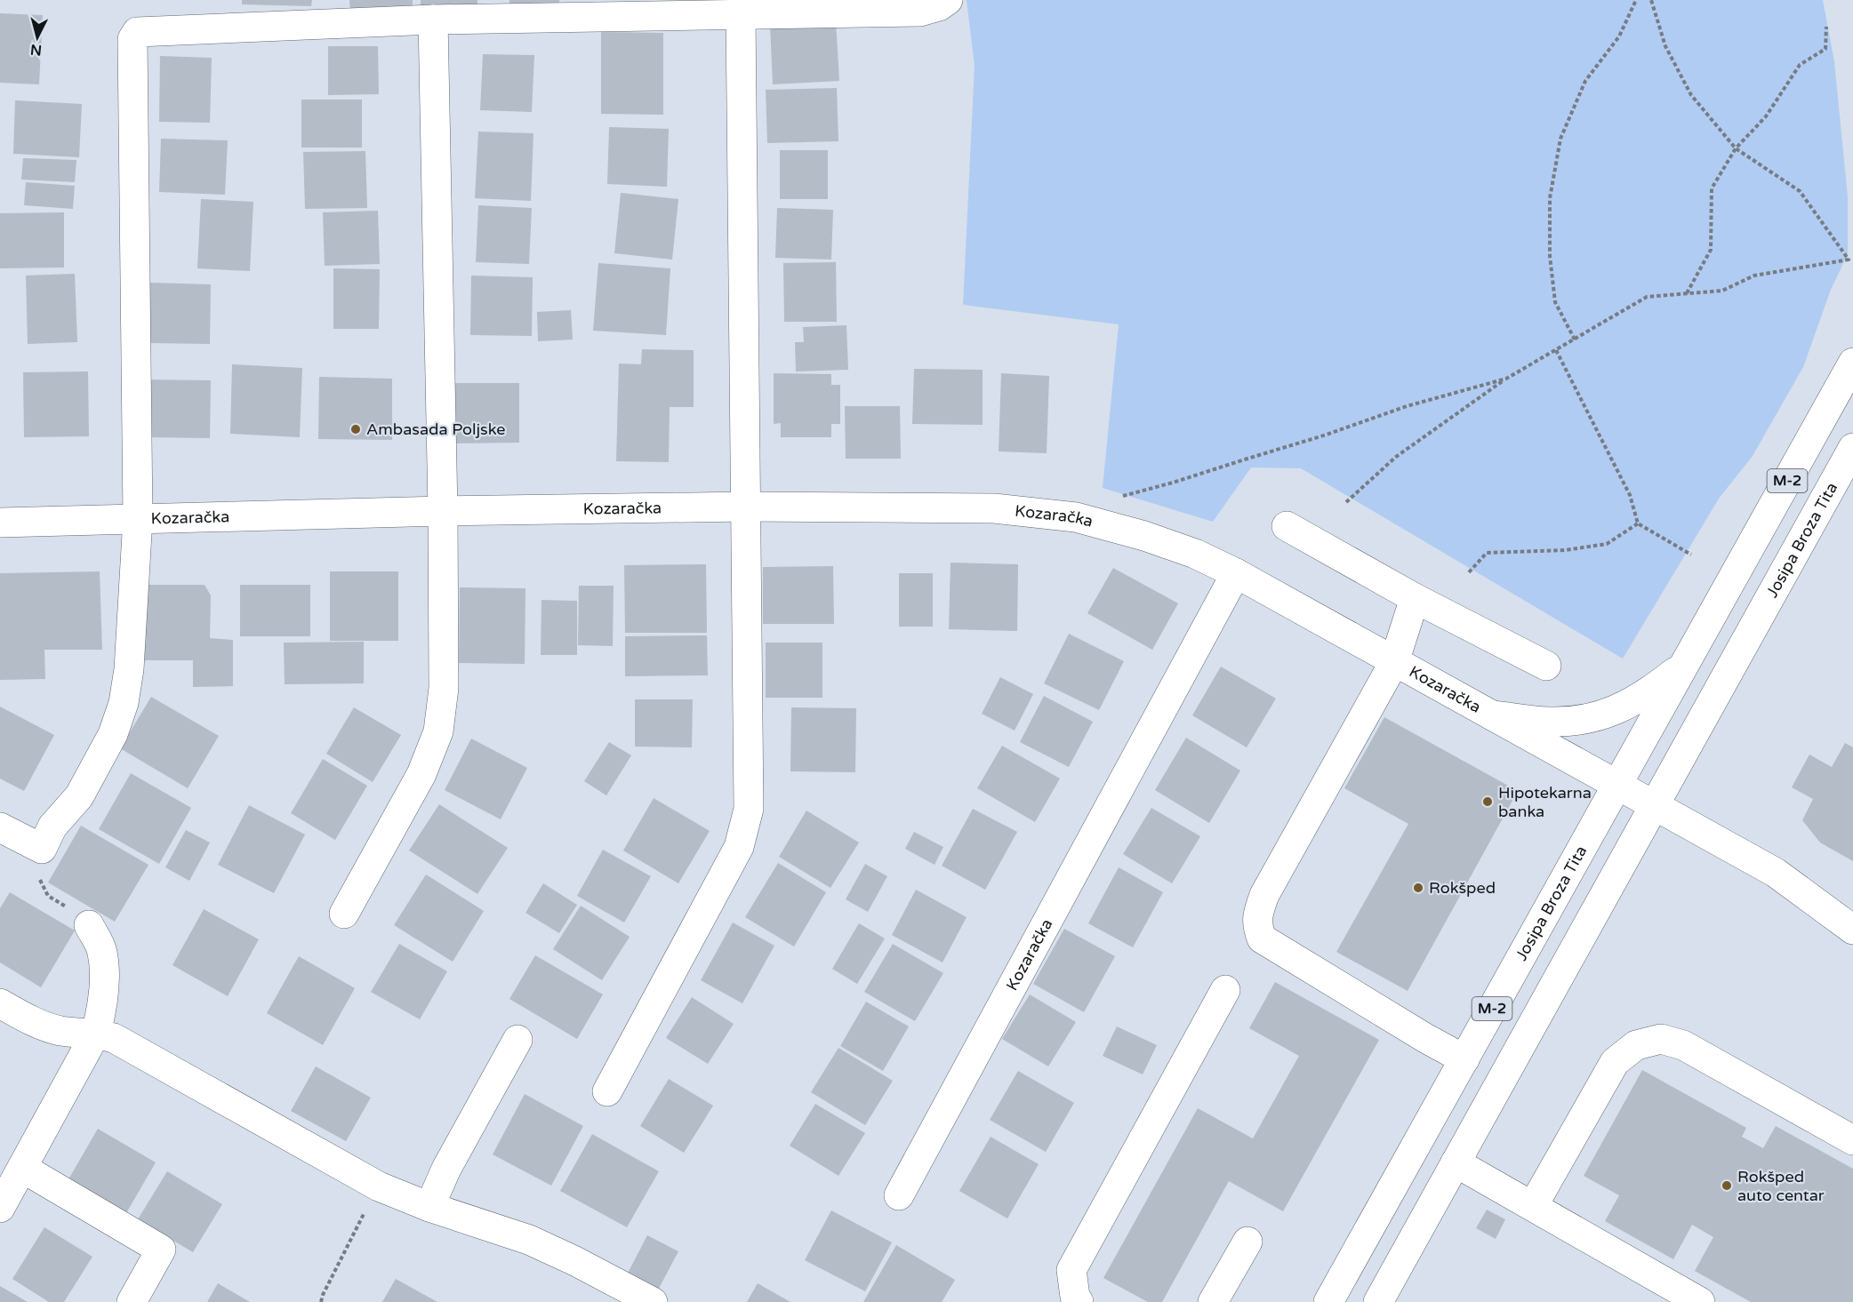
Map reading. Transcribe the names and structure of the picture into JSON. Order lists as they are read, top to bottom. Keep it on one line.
{"streets":{"street":["M-2","Kozaračka","Josipa Broza Tita"]},"crossings":[["Kozaračka","Josipa Broza Tita"]],"places":["Ambasada Poljske","Hipotekarna banka","Rokšped","Rokšped auto centar"],"north":"bottom"}
